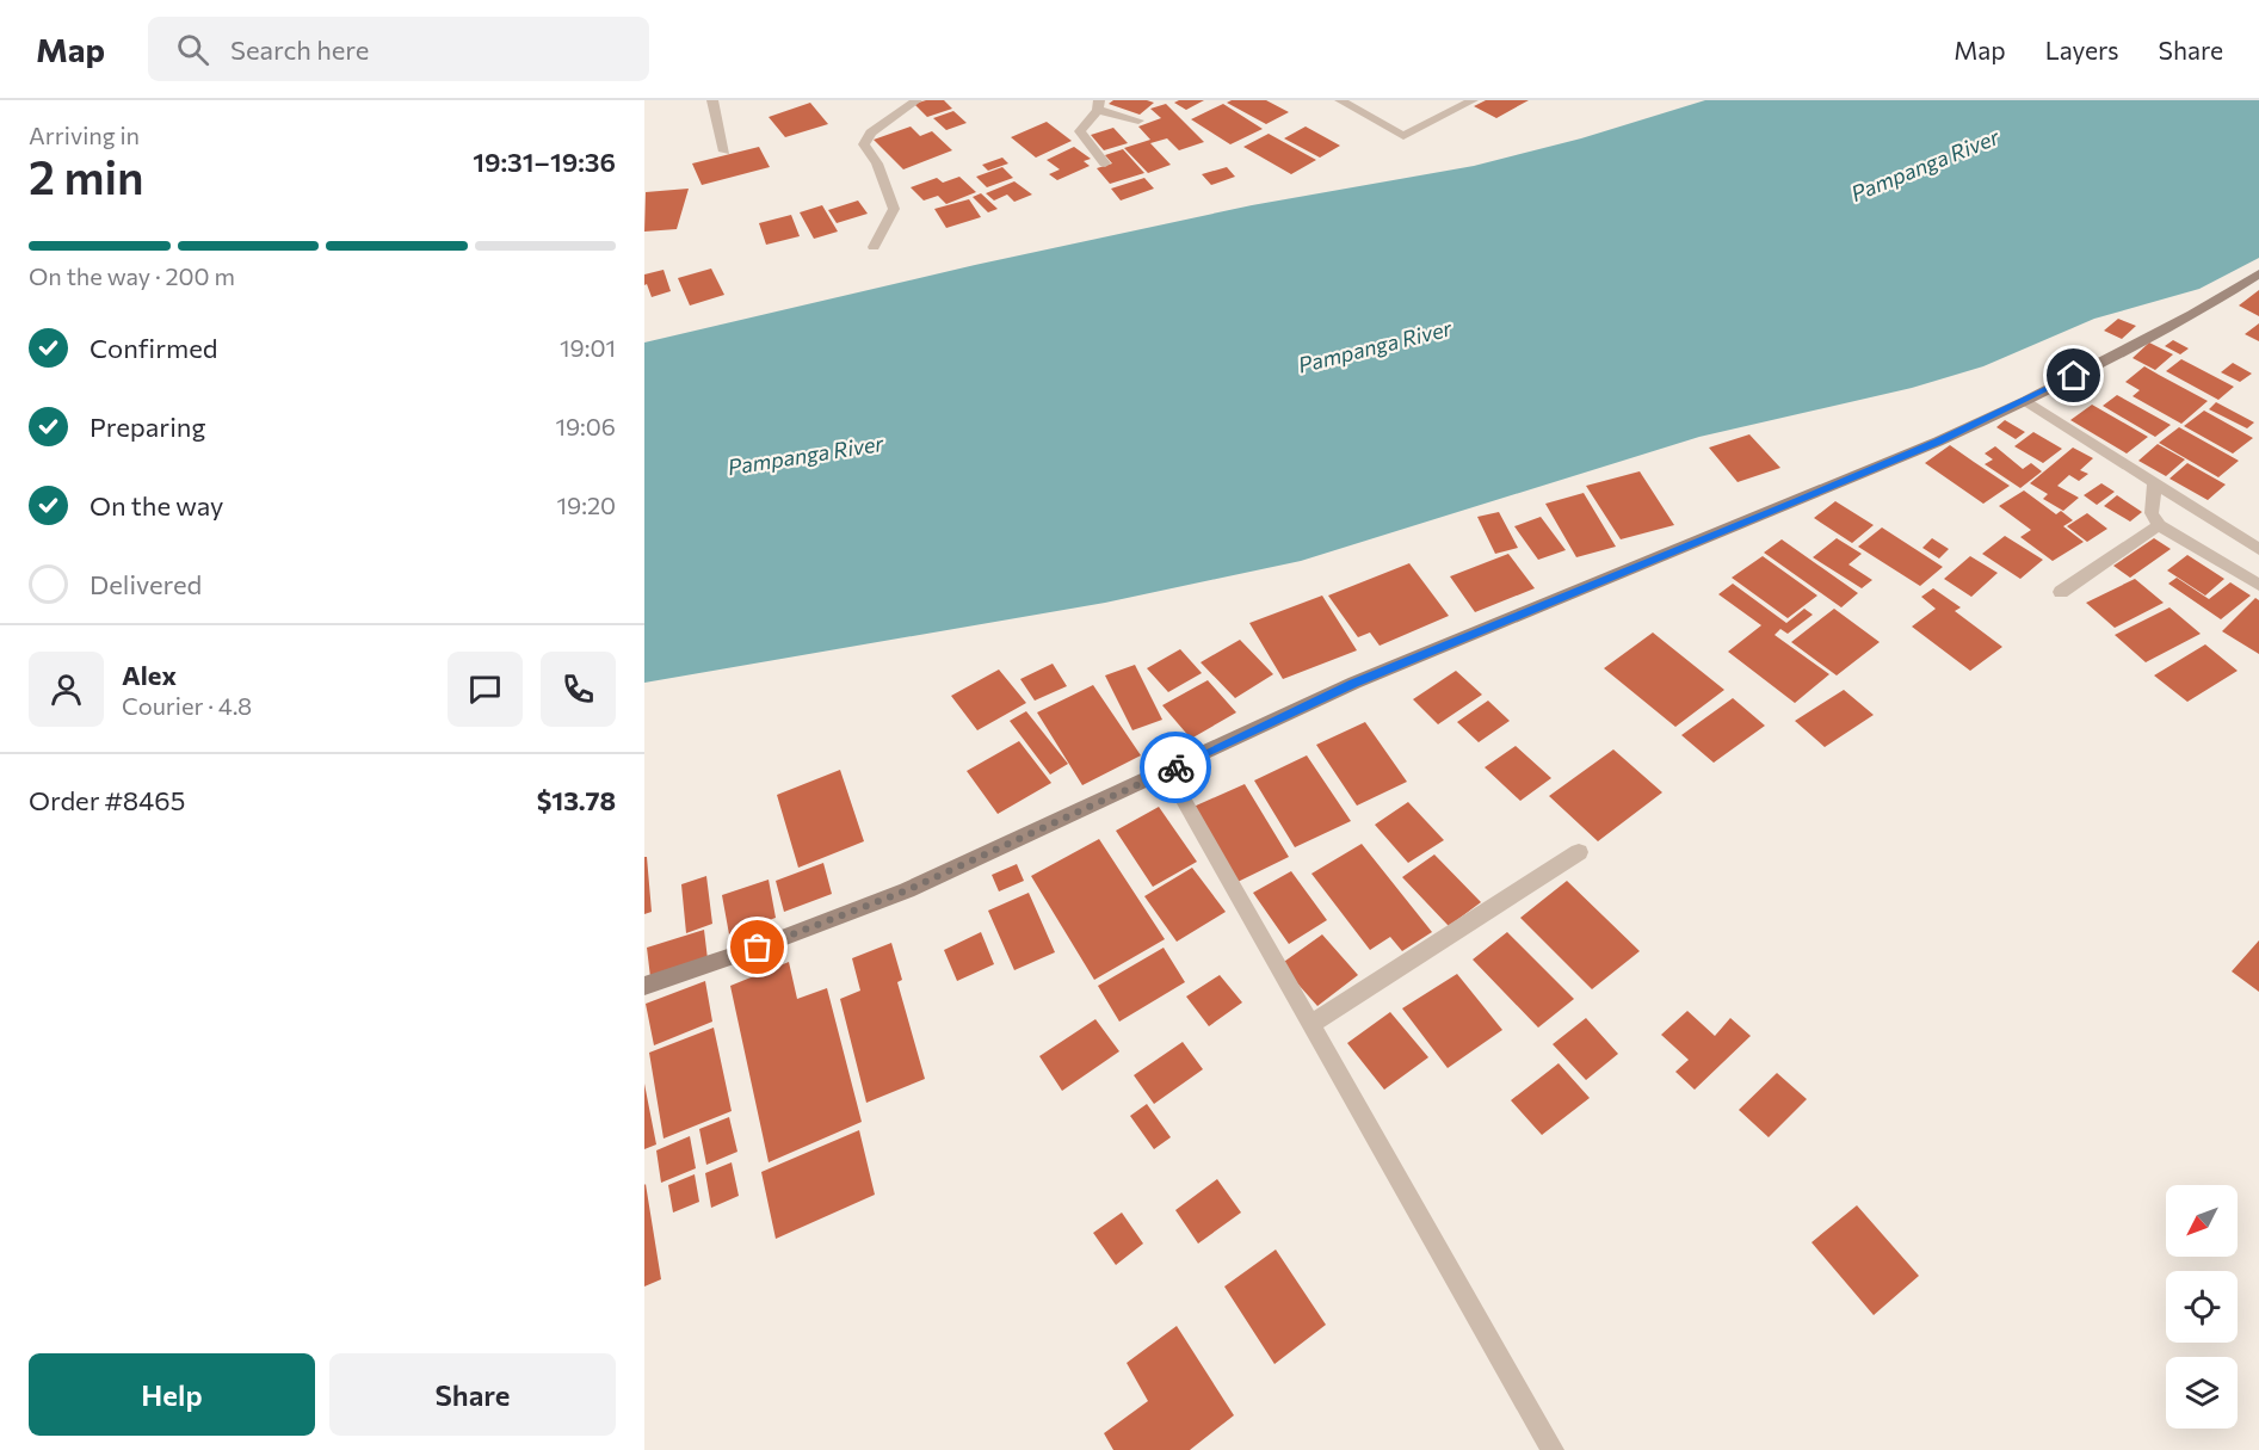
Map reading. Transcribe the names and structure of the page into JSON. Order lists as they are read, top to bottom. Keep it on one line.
{"water":["Pampanga River"],"north":"bottom left","page":{"header":"Map","search":"Search here","nav":["Map","Layers","Share"],"heading":["2 min","Arriving in","19:31–19:36"],"panel":["Alex","Courier · 4.8","Order #8465","$13.78"],"bar":"On the way · 200 m","list":[["Confirmed","19:01"],["Preparing","19:06"],["On the way","19:20"],"Delivered"],"buttons":["Help","Share"]}}
